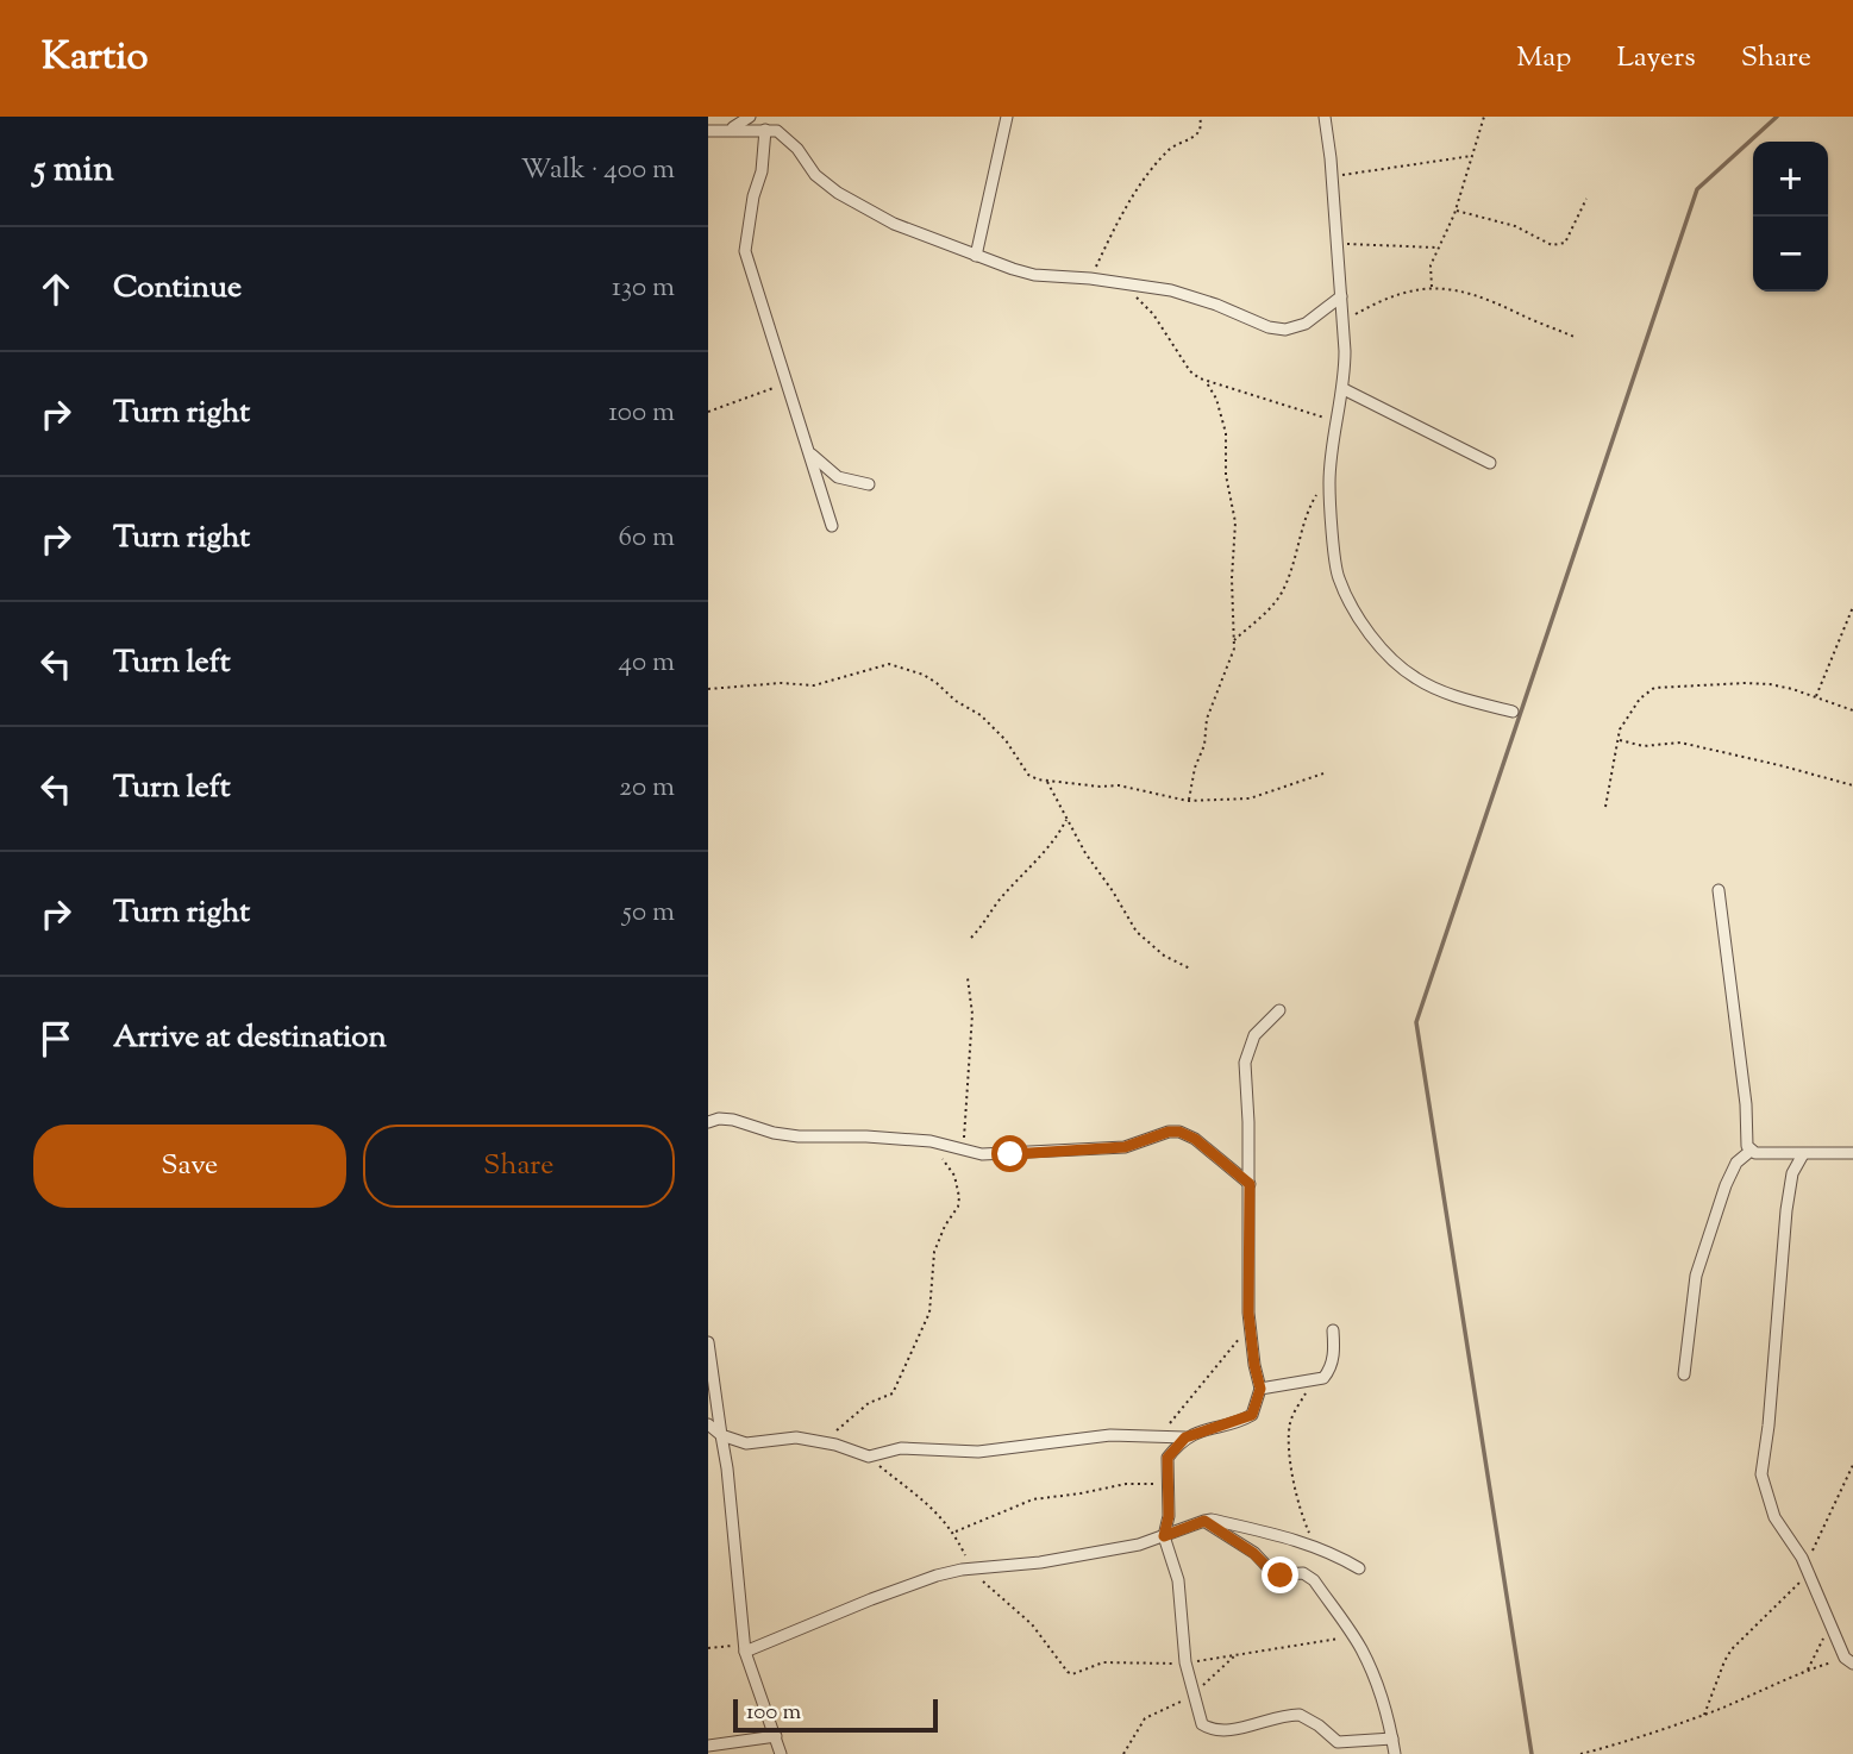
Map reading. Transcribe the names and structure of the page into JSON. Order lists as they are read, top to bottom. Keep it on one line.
{"scale_bar":"100 m","page":{"header":"Kartio","nav":["Map","Layers","Share"],"heading":["5 min","Walk · 400 m"],"map_buttons":["+","−"],"list":[["Continue","130 m"],["Turn right","100 m"],["Turn right","60 m"],["Turn left","40 m"],["Turn left","20 m"],["Turn right","50 m"],"Arrive at destination"],"buttons":["Save","Share"],"scale":"100 m"}}
